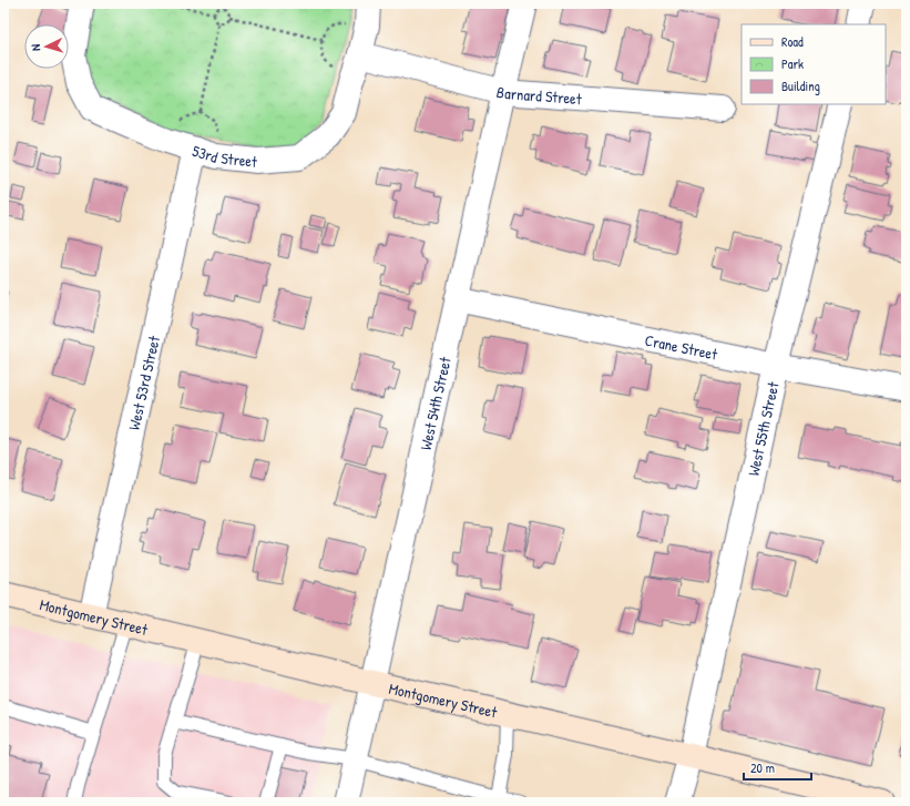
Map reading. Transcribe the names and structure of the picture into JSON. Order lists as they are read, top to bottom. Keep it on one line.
{"streets":{"main road":["Montgomery Street"],"street":["Barnard Street","53rd Street","Crane Street","West 53rd Street","West 54th Street","West 55th Street"]},"crossings":[["Barnard Street","53rd Street"],["Barnard Street","West 54th Street"],["53rd Street","West 53rd Street"],["Crane Street","West 54th Street"],["Crane Street","West 55th Street"],["West 53rd Street","Montgomery Street"],["West 54th Street","Montgomery Street"],["West 55th Street","Montgomery Street"]],"legend":["Road","Park","Building"],"scale_bar":"20 m","north":"left"}
